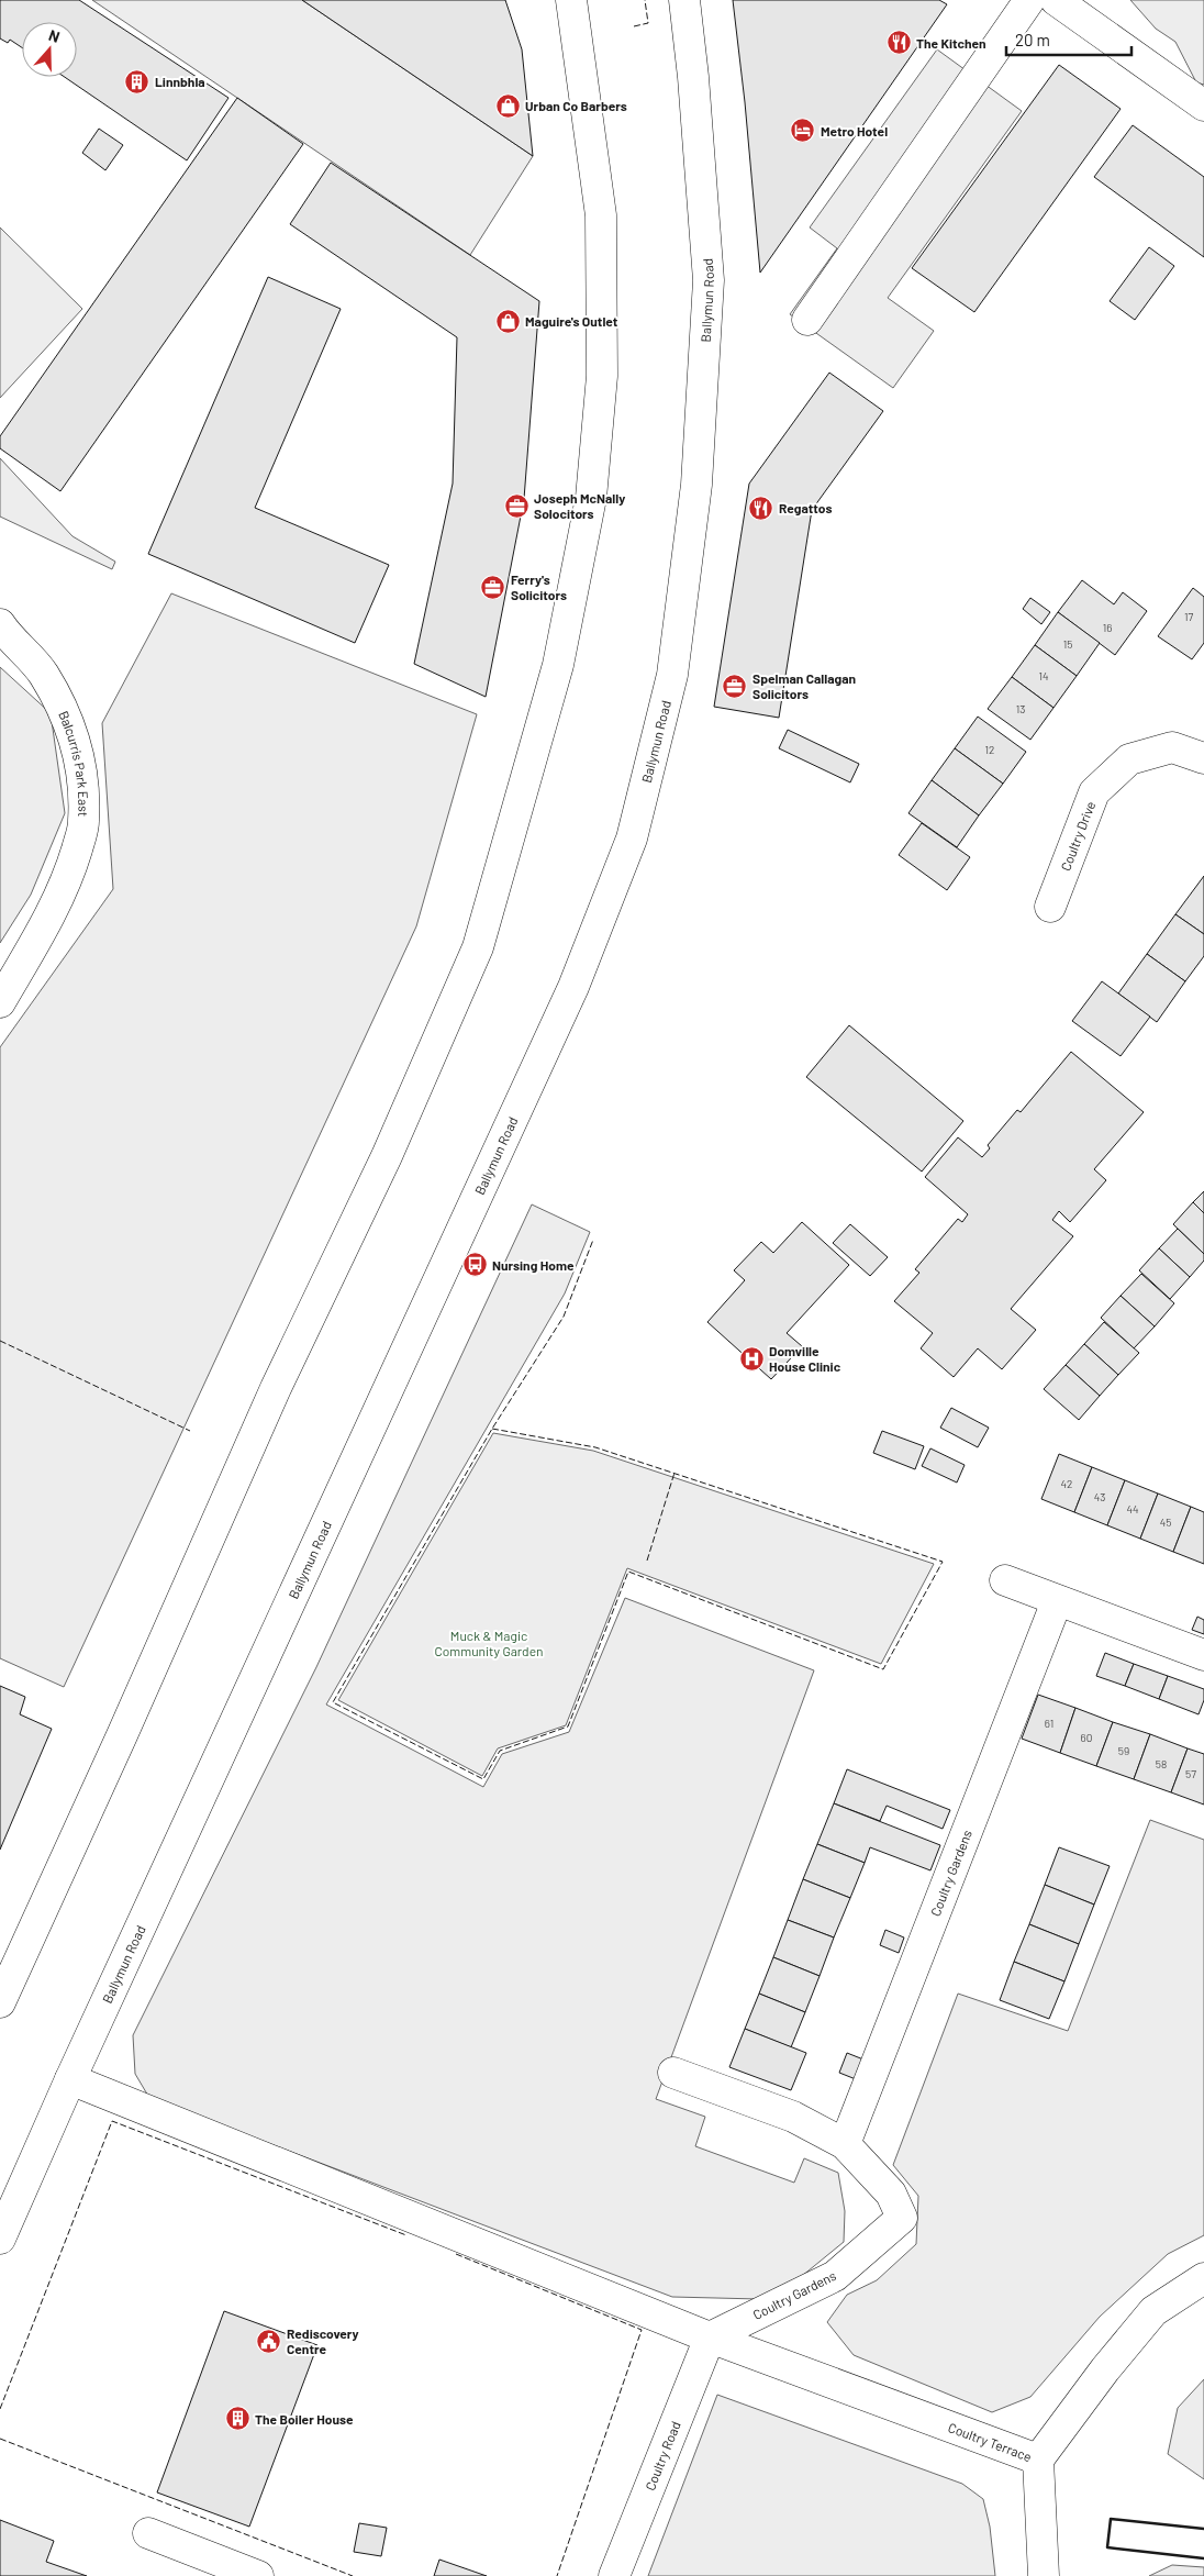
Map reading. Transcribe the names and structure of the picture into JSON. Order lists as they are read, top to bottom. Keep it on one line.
{"streets":{"main road":["Ballymun Road","Balcurris Park East","Coultry Drive","Coultry Gardens","Coultry Terrace","Coultry Road"]},"crossings":[["Ballymun Road","Coultry Terrace"],["Coultry Gardens","Coultry Terrace"],["Coultry Gardens","Coultry Road"],["Coultry Terrace","Coultry Road"]],"parks":["Muck & Magic Community Garden"],"places":{"restaurant":["The Kitchen","Regattos"],"building":["Linnbhla","The Boiler House"],"shop":["Urban Co Barbers","Maguire's Outlet"],"hotel":["Metro Hotel"],"office":["Joseph McNally Solocitors","Ferry's Solicitors","Spelman Callagan Solicitors"],"bus stop":["Nursing Home"],"hospital":["Domville House Clinic"],"public building":["Rediscovery Centre"]},"house_numbers":["17","16","15","14","13","12","42","43","44","45","61","60","59","58","57"],"scale_bar":"20 m","north":"top"}
